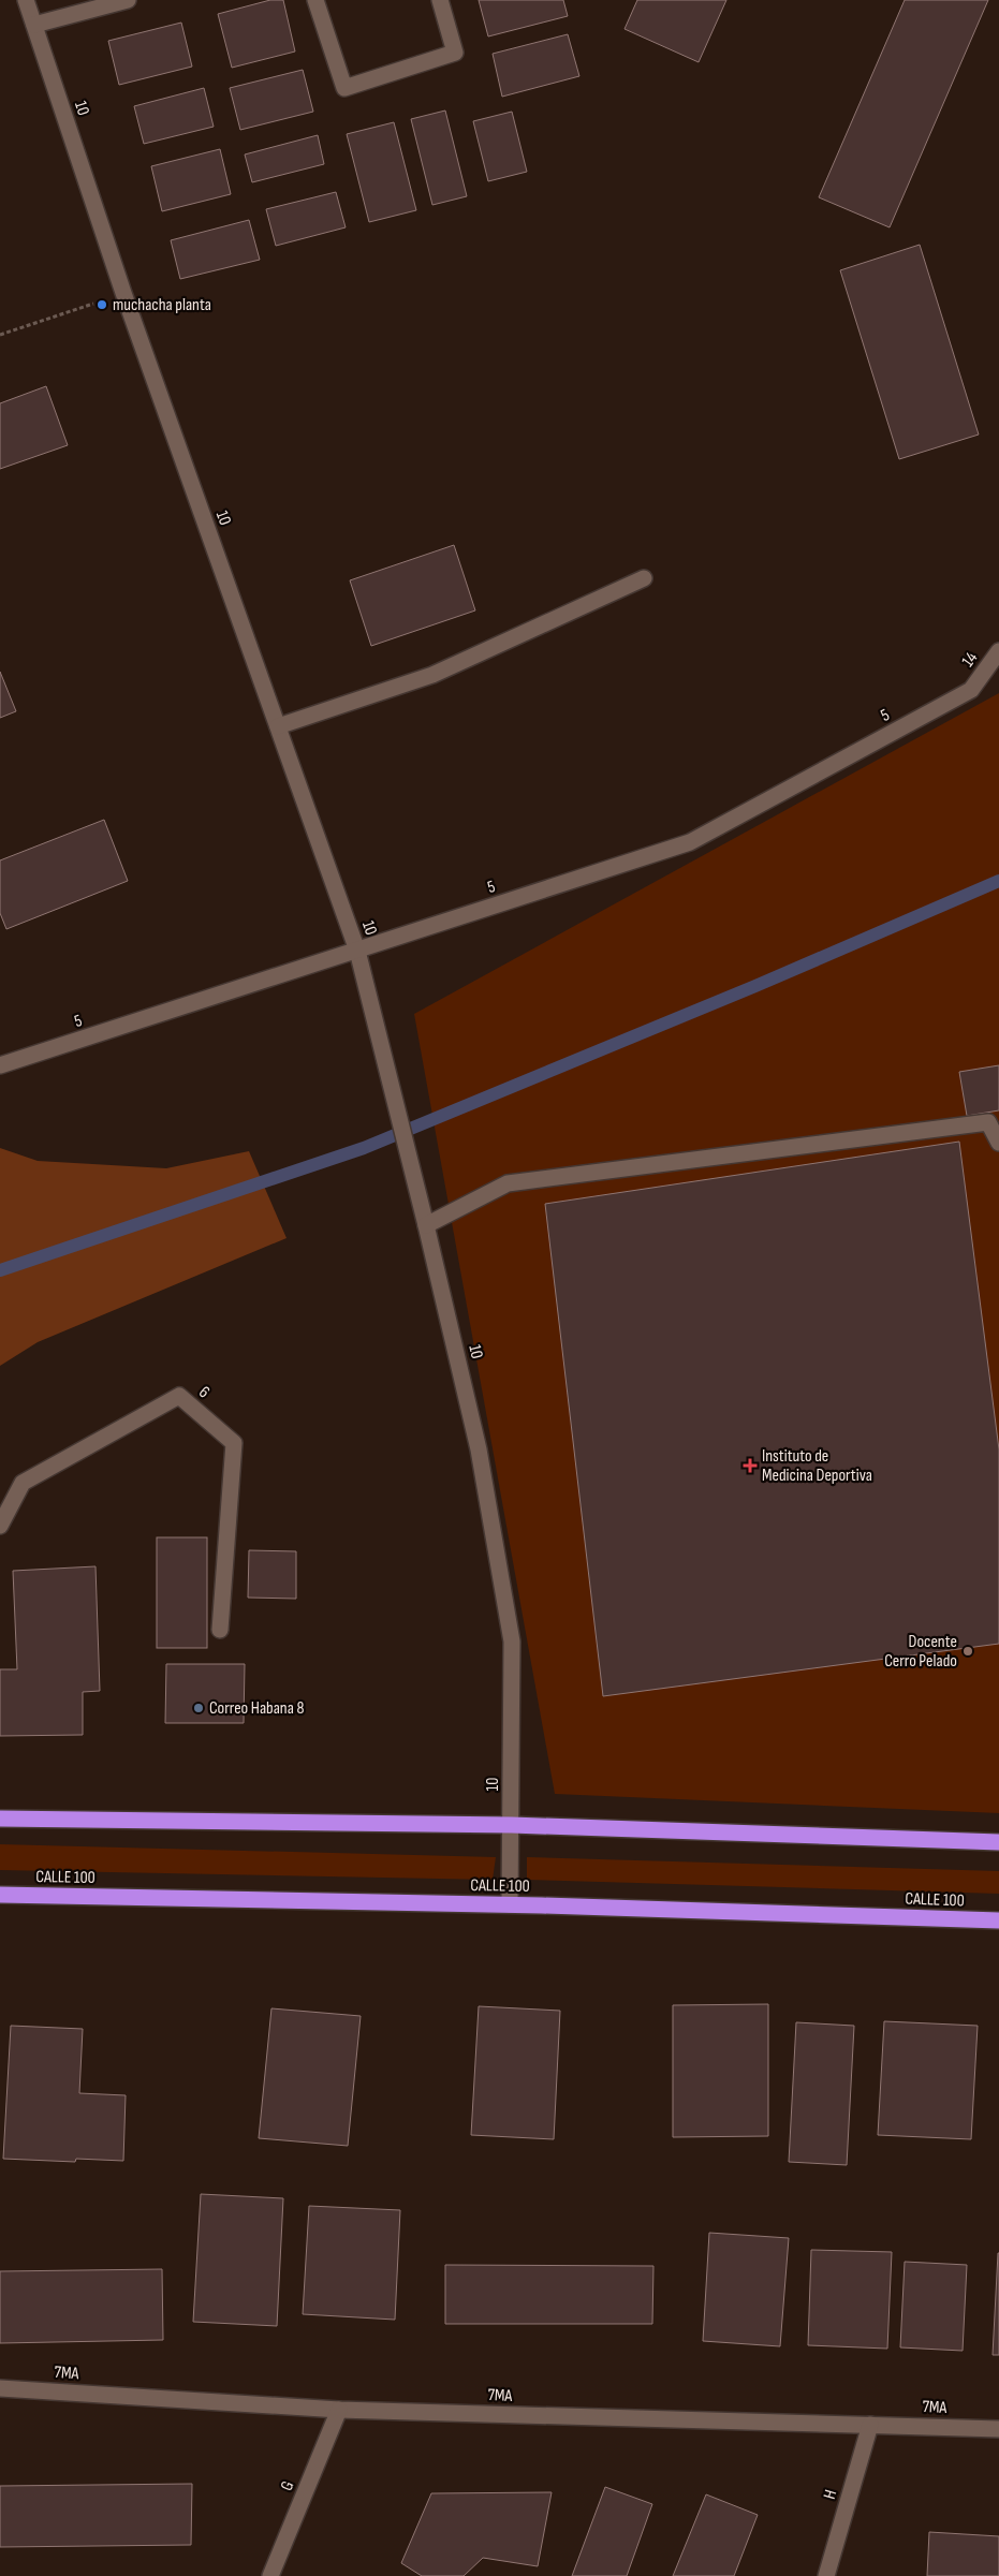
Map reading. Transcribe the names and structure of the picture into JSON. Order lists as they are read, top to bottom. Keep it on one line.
{"streets":{"highway":["CALLE 100"],"street":["10","14","5","6","7MA","G","H"]},"crossings":[["10","5"],["10","CALLE 100"],["14","5"],["7MA","G"],["7MA","H"]],"places":{"other":["muchacha planta","Docente Cerro Pelado","Correo Habana 8"],"health":["Instituto de Medicina Deportiva"]}}
